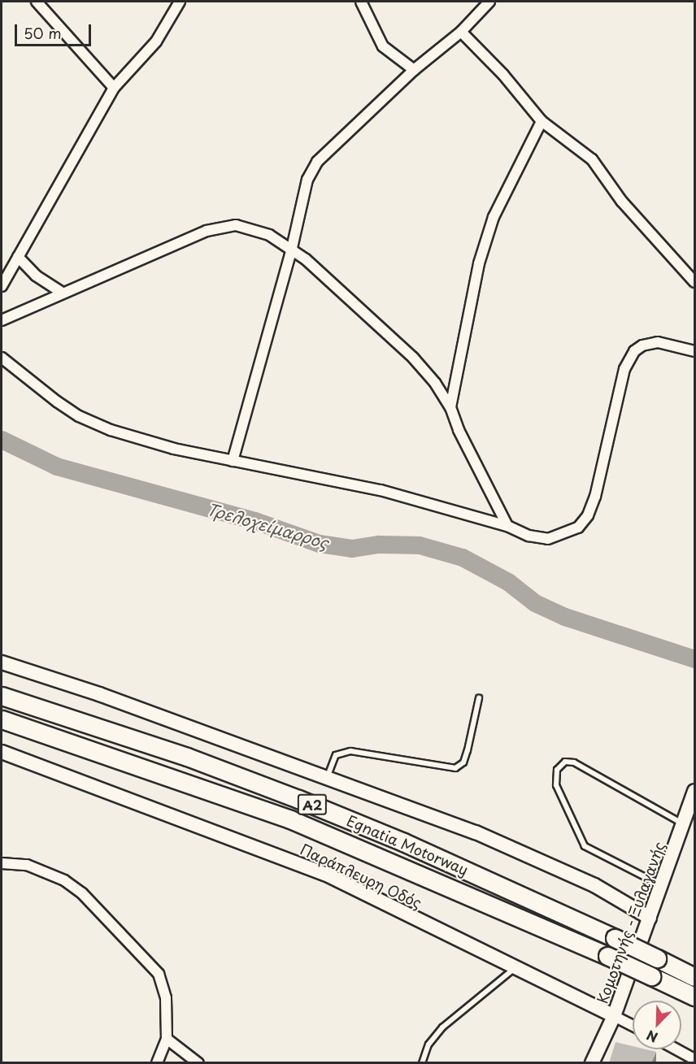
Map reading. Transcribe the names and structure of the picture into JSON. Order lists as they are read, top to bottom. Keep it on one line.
{"streets":{"highway":["Α2","Egnatia Motorway"],"street":["Παράπλευρη Οδός","Κομοτηνής - Ξυλαγανής"]},"crossings":[["Παράπλευρη Οδός","Κομοτηνής - Ξυλαγανής"]],"water":["Τρελοχείμαρρος"],"scale_bar":"50 m","north":"bottom left"}
